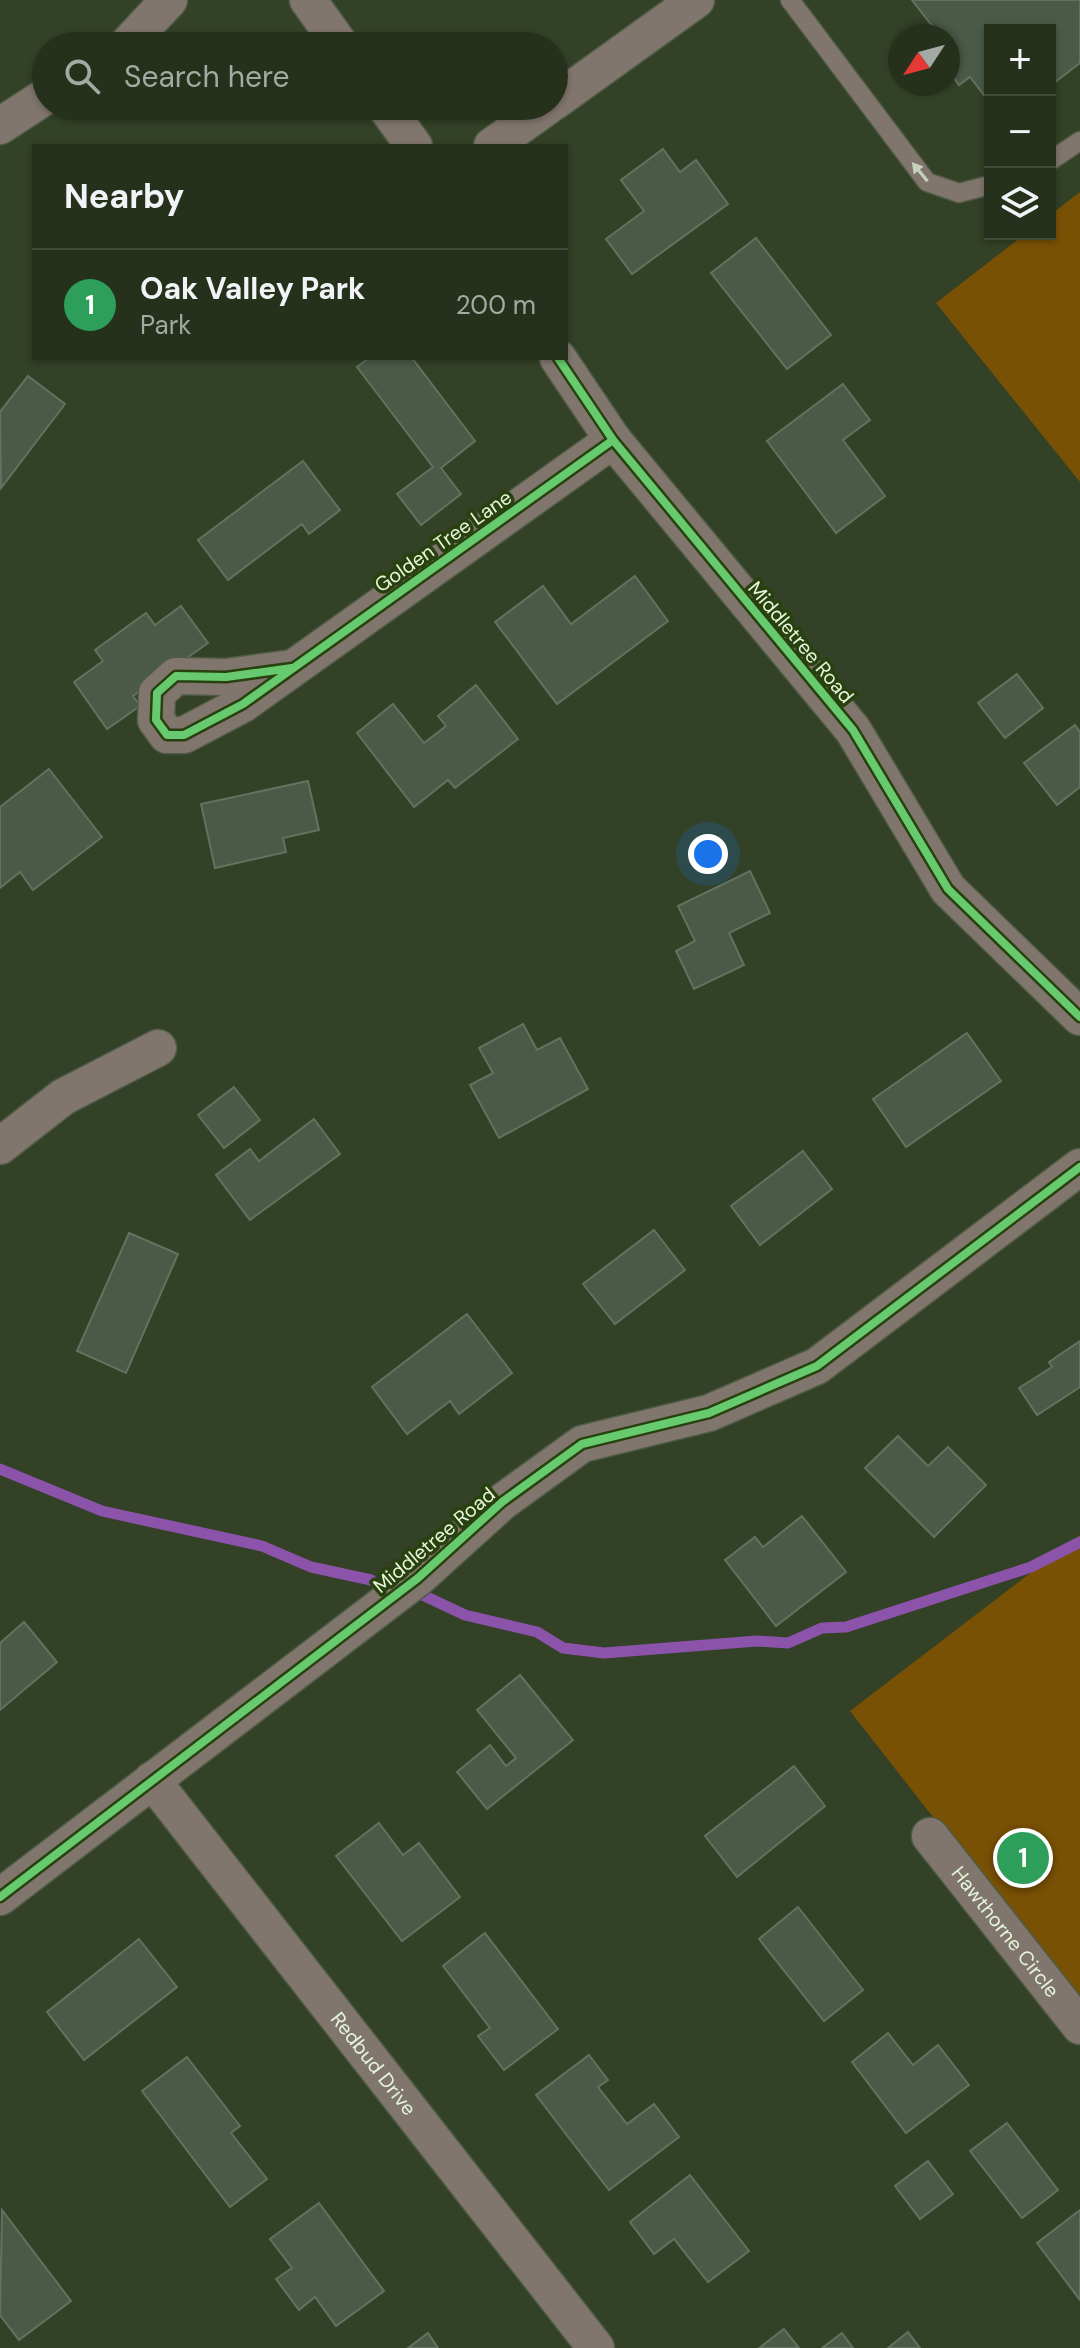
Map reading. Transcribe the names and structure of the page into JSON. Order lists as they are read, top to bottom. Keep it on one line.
{"streets":{"street":["Golden Tree Lane","Middletree Road","Hawthorne Circle","Redbud Drive"]},"crossings":[["Golden Tree Lane","Middletree Road"],["Middletree Road","Redbud Drive"]],"north":"bottom left","page":{"map_buttons":["+","−"],"search":"Search here","heading":"Nearby","list":[{"mark":"1","name":"Oak Valley Park","note":"Park","value":"200 m"}],"pins":"1"}}
